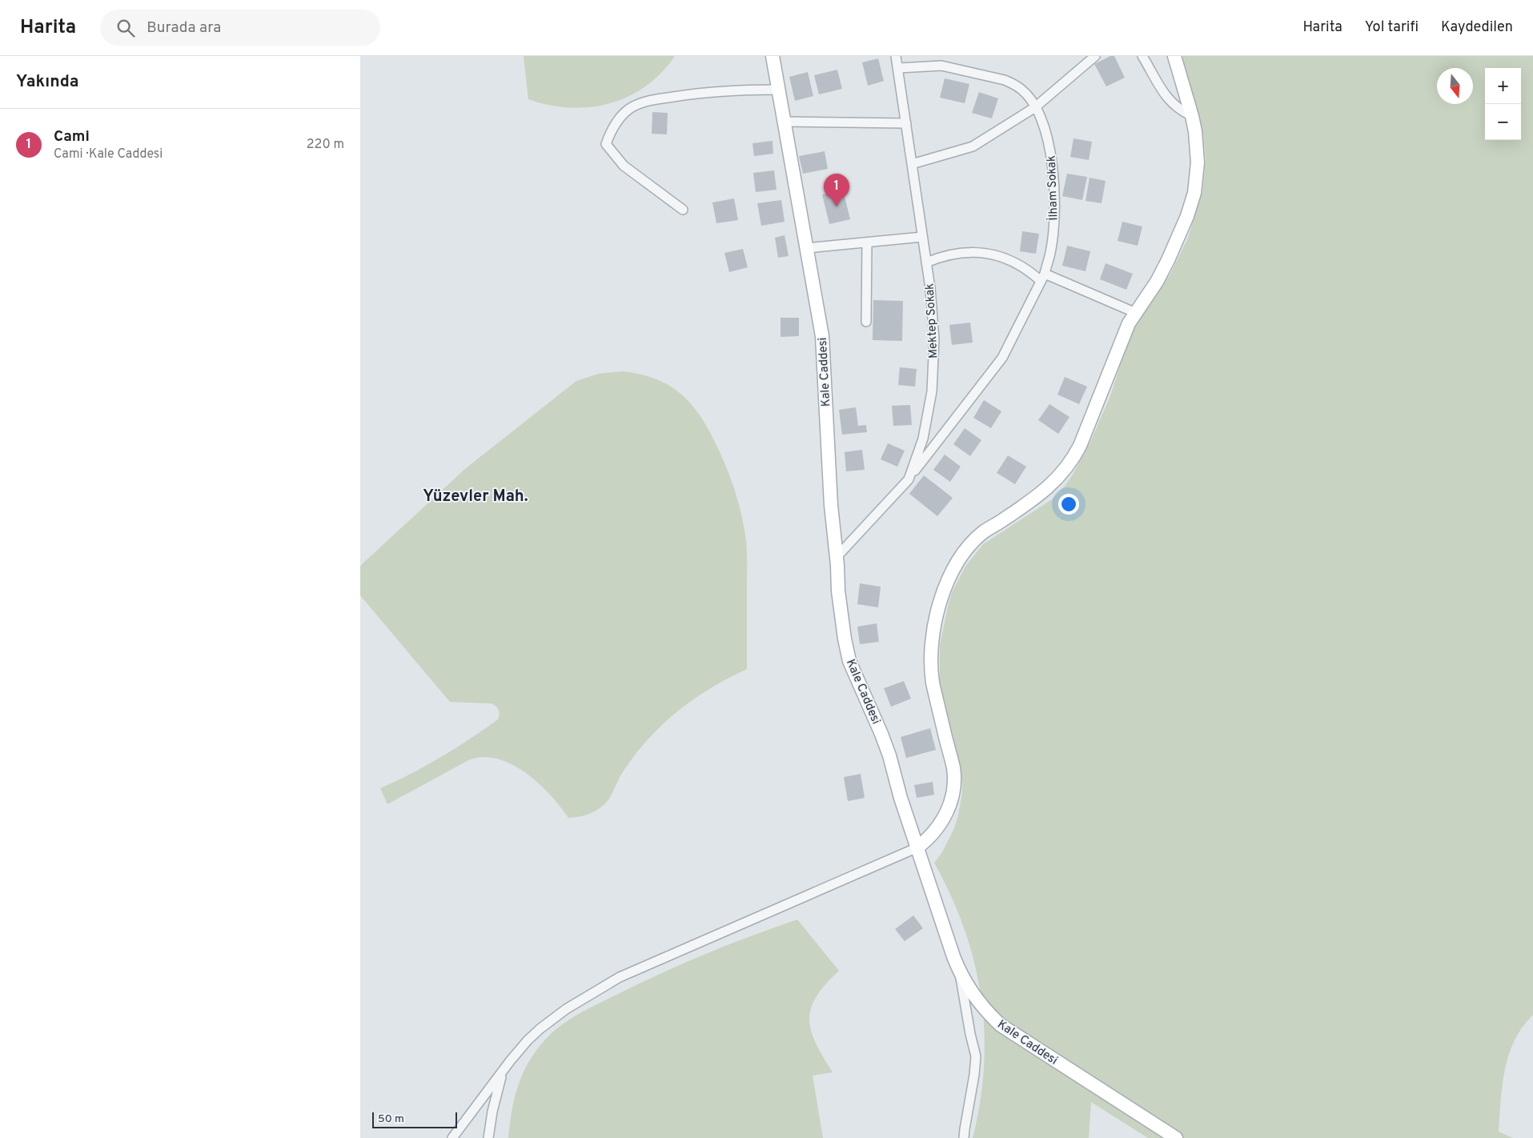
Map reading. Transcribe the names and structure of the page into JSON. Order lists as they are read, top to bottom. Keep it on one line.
{"streets":{"street":["İlham Sokak","Mektep Sokak","Kale Caddesi"]},"crossings":[["İlham Sokak","Mektep Sokak"],["Mektep Sokak","Kale Caddesi"]],"districts":["Yüzevler Mah."],"scale_bar":"50 m","north":"bottom","page":{"header":"Harita","search":"Burada ara","nav":["Harita","Yol tarifi","Kaydedilen"],"heading":"Yakında","map_buttons":["+","−"],"list":[{"mark":"1","name":"Cami","note":"Cami · Kale Caddesi","value":"220 m"}],"pins":"1","scale":"50 m"}}
